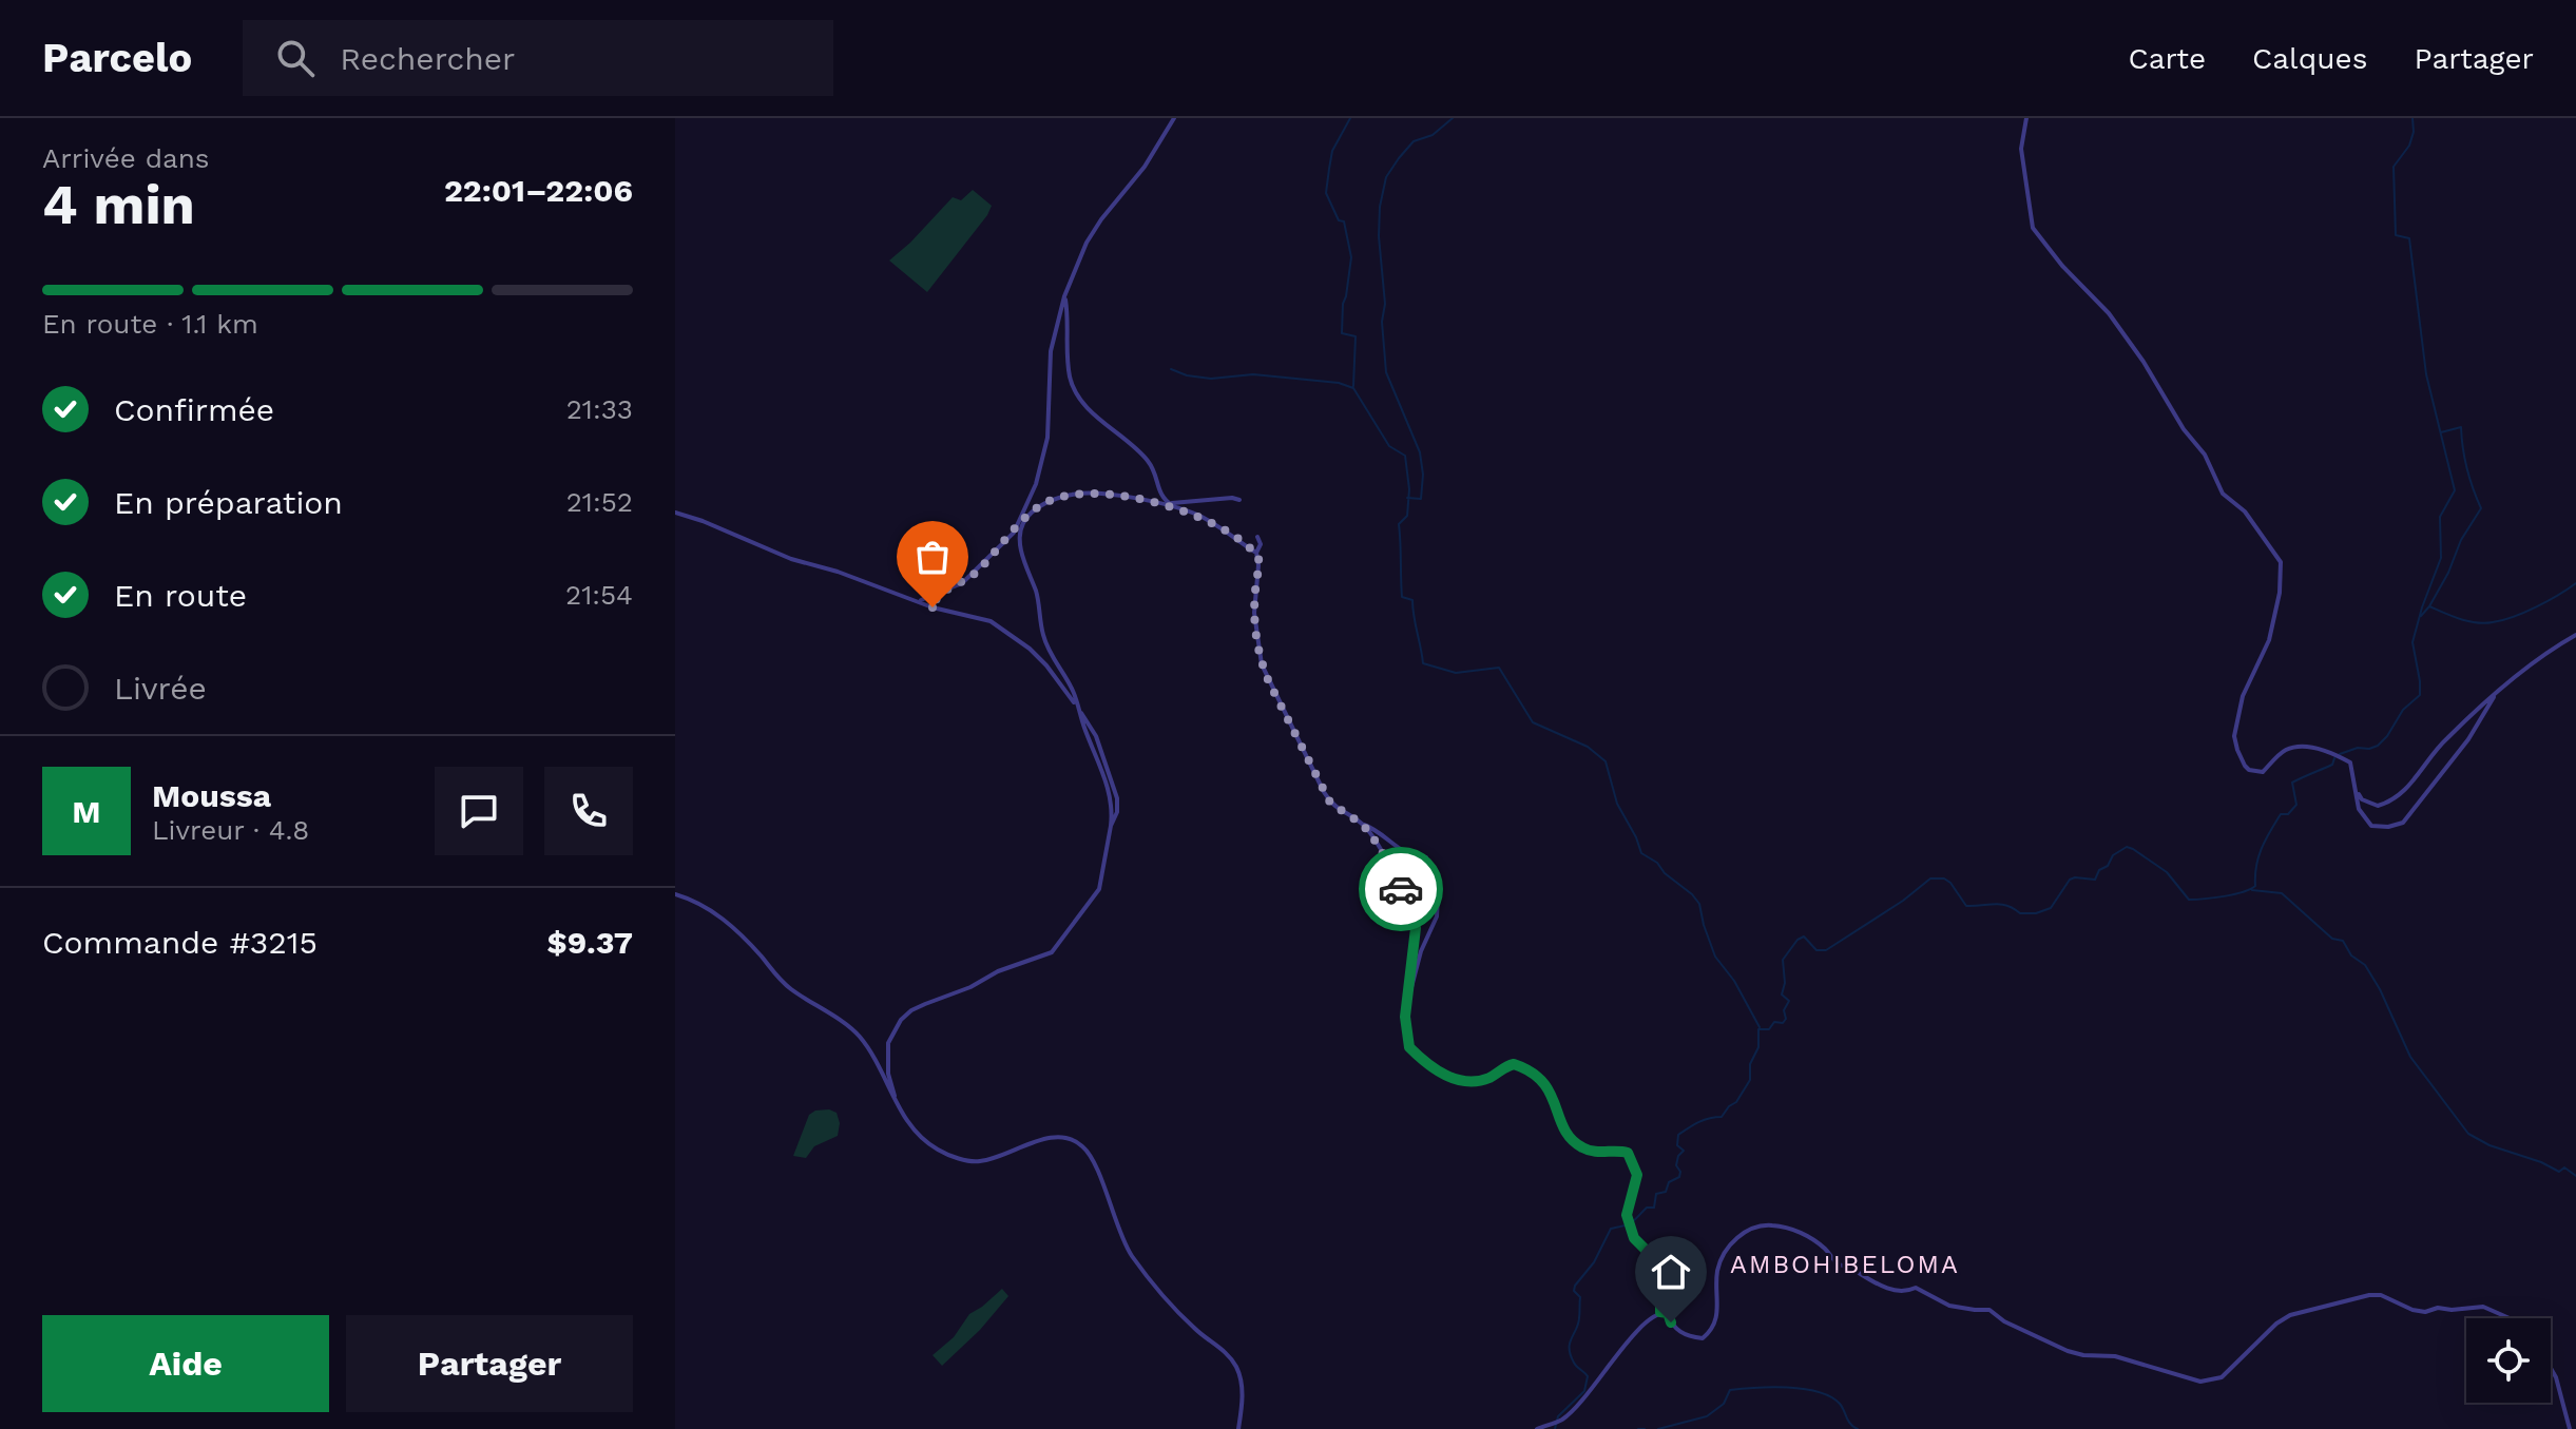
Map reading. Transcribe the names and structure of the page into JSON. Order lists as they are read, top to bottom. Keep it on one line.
{"districts":["AMBOHIBELOMA"],"page":{"header":"Parcelo","search":"Rechercher","nav":["Carte","Calques","Partager"],"heading":["4 min","Arrivée dans","22:01–22:06"],"panel":["Moussa","Livreur · 4.8","Commande #3215","$9.37"],"bar":"En route · 1.1 km","list":[["Confirmée","21:33"],["En préparation","21:52"],["En route","21:54"],"Livrée"],"round":"M","buttons":["Aide","Partager"]}}
